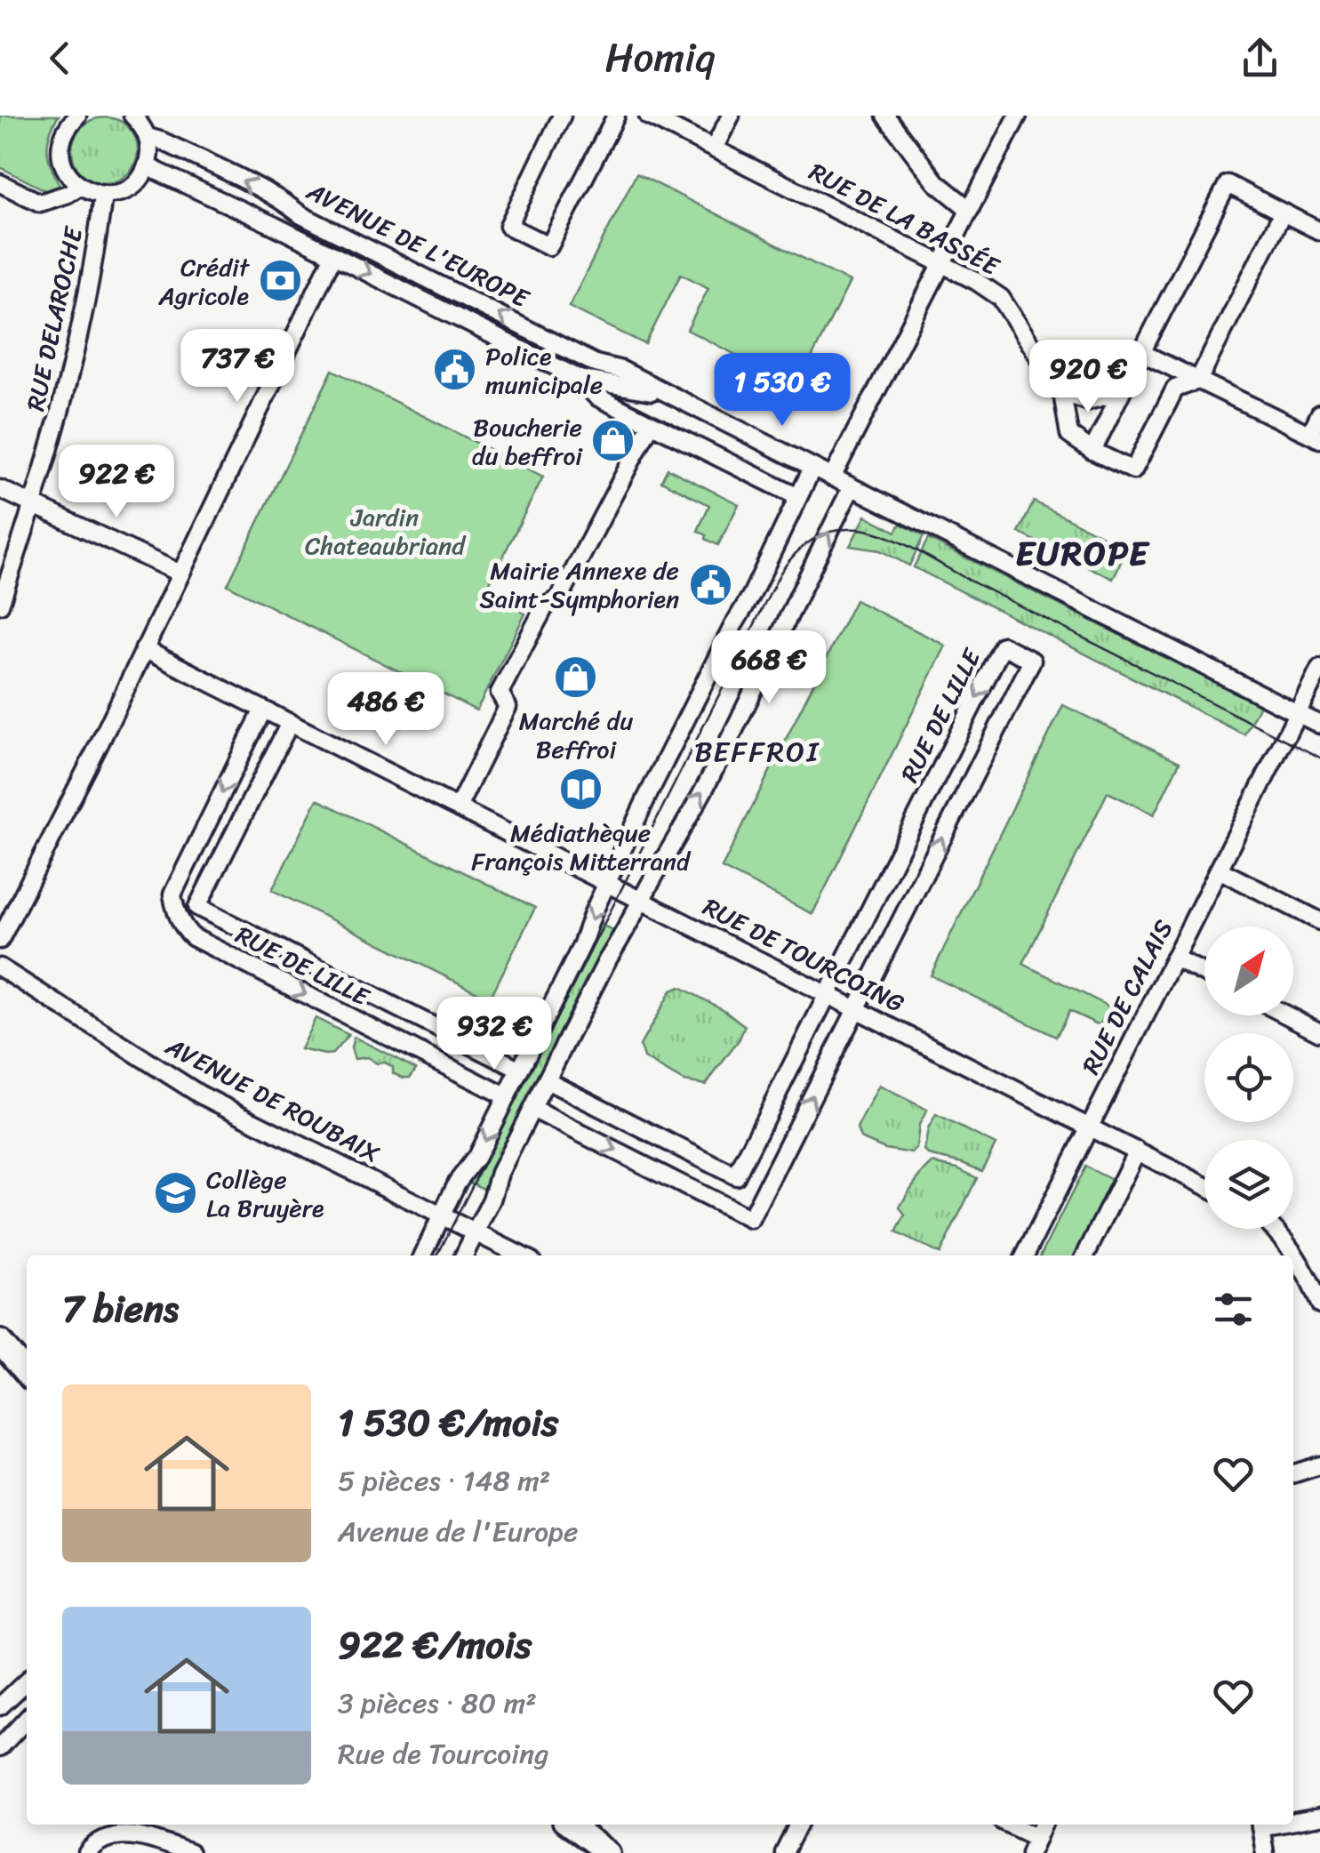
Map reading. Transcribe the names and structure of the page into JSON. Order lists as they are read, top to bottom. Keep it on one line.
{"streets":{"street":["RUE DE LA BASSÉE","AVENUE DE L'EUROPE","RUE DELAROCHE","RUE DE LILLE","RUE DE TOURCOING","RUE DE CALAIS","AVENUE DE ROUBAIX"]},"crossings":[["AVENUE DE L'EUROPE","RUE DE CALAIS"],["RUE DE LILLE","RUE DE TOURCOING"],["RUE DE TOURCOING","RUE DE CALAIS"]],"districts":["EUROPE","BEFFROI"],"parks":["Jardin Chateaubriand"],"places":{"bank":["Crédit Agricole"],"public building":["Police municipale","Mairie Annexe de Saint-Symphorien"],"shop":["Boucherie du beffroi","Marché du Beffroi"],"library":["Médiathèque François Mitterrand"],"school or university":["Collège La Bruyère"]},"north":"top right","page":{"header":"Homiq","price":["737 €","920 €","1 530 €","922 €","668 €","486 €","932 €"],"heading":"7 biens","list":[{"name":"1 530 €/mois","note":"5 pièces · 148 m² · Avenue de l'Europe"},{"name":"922 €/mois","note":"3 pièces · 80 m² · Rue de Tourcoing"}]}}
